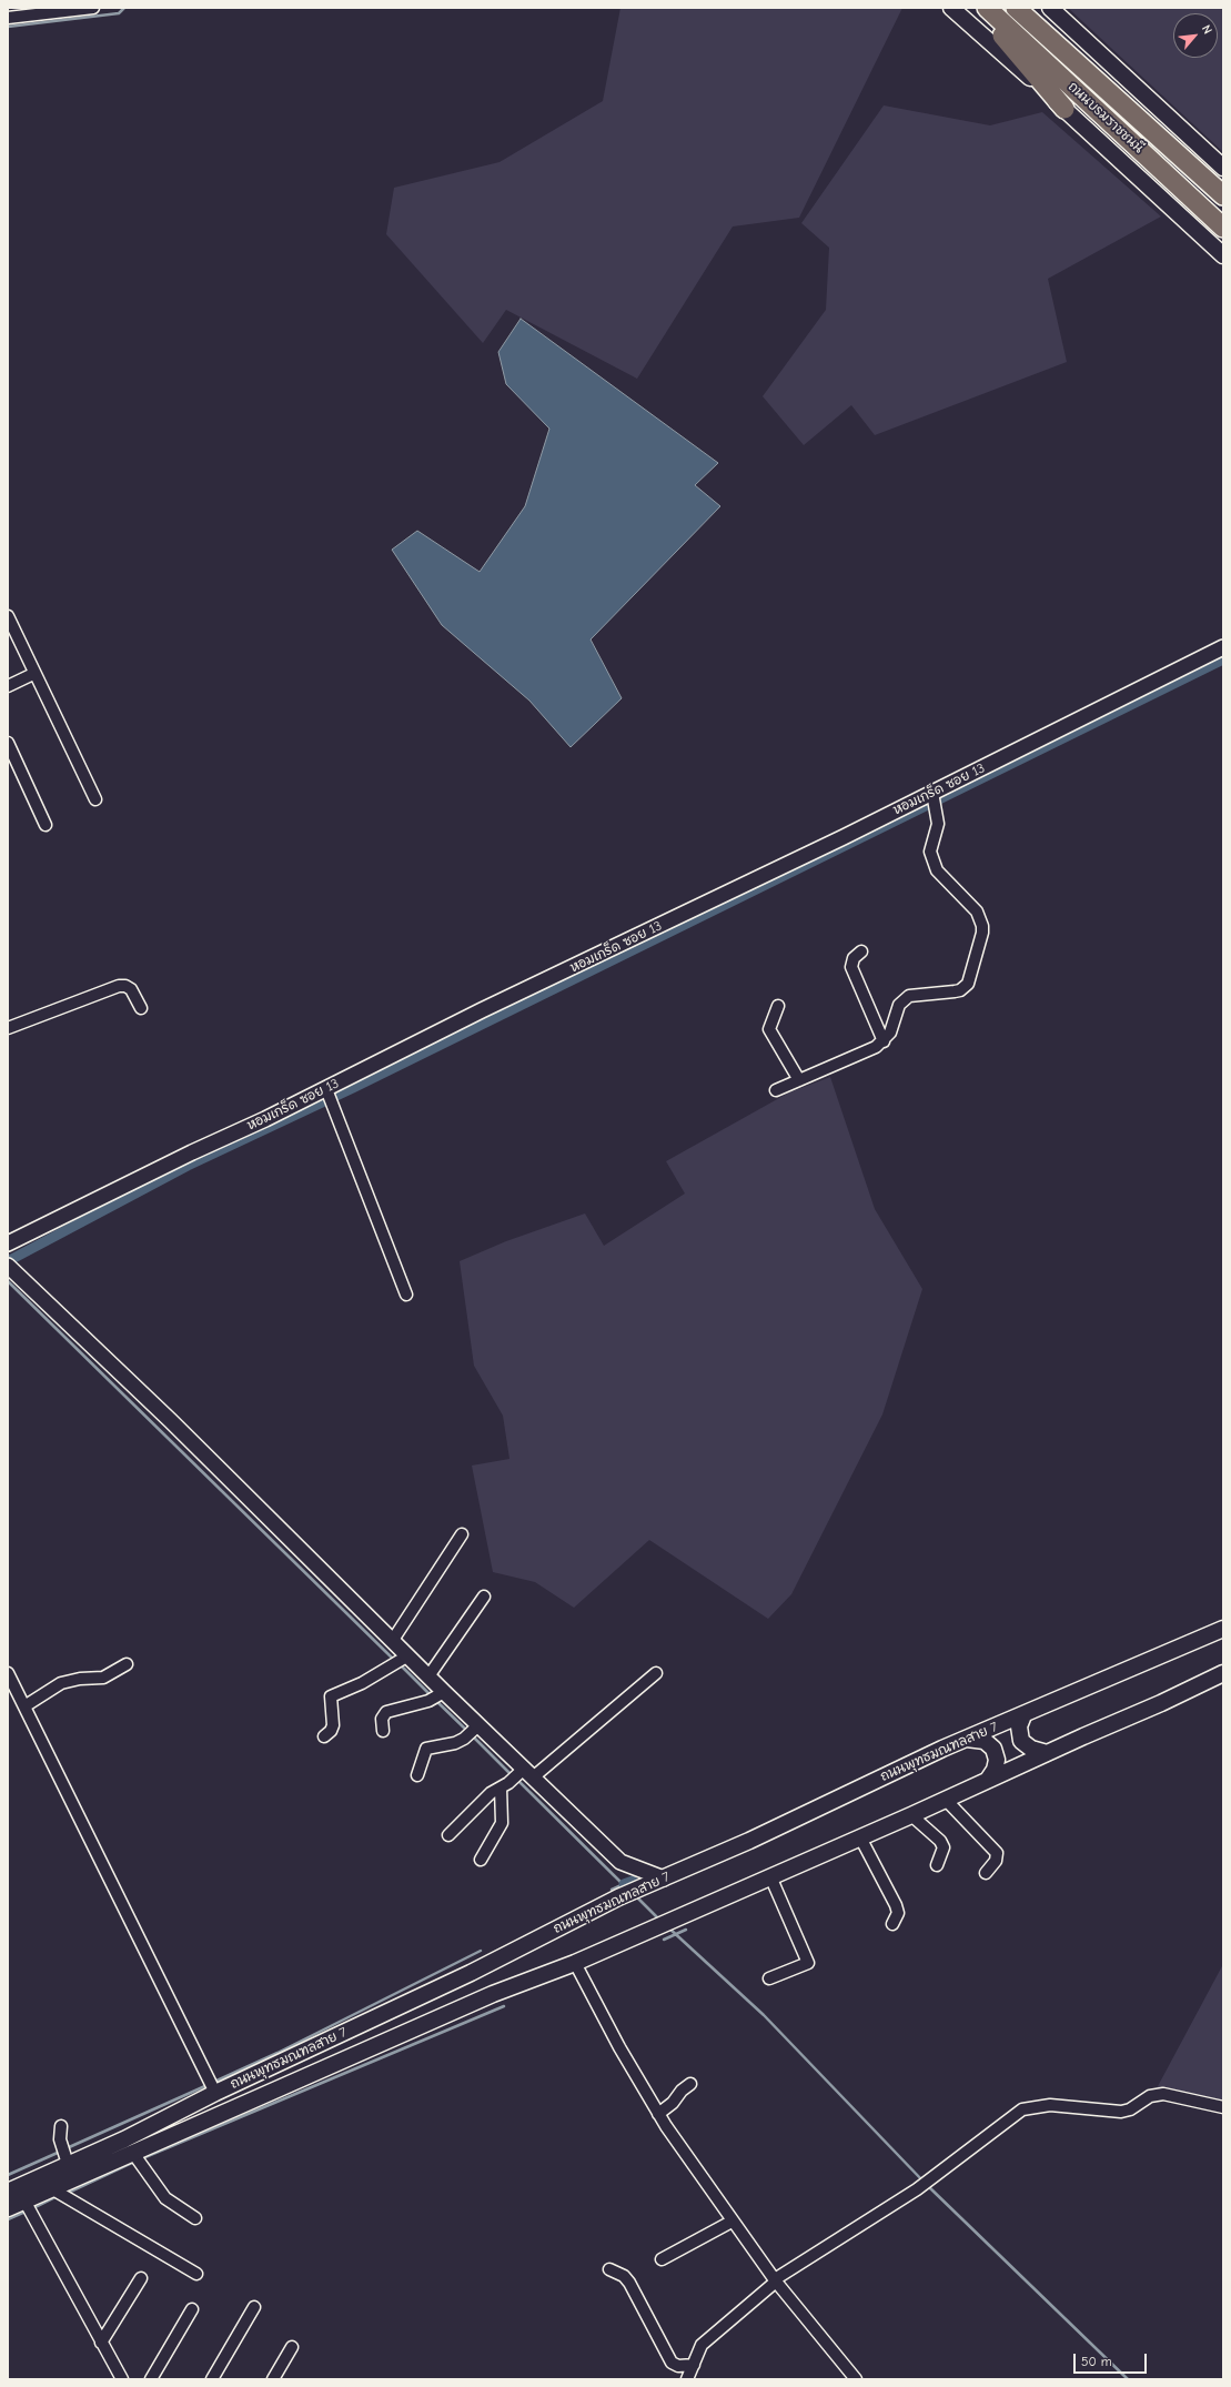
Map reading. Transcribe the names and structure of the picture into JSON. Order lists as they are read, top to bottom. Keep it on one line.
{"streets":{"highway":["ถนนบรมราชชนนี"],"main road":["ถนนพุทธมณฑลสาย 7"],"street":["หอมเกร็ด ซอย 13"]},"scale_bar":"50 m","north":"top right"}
